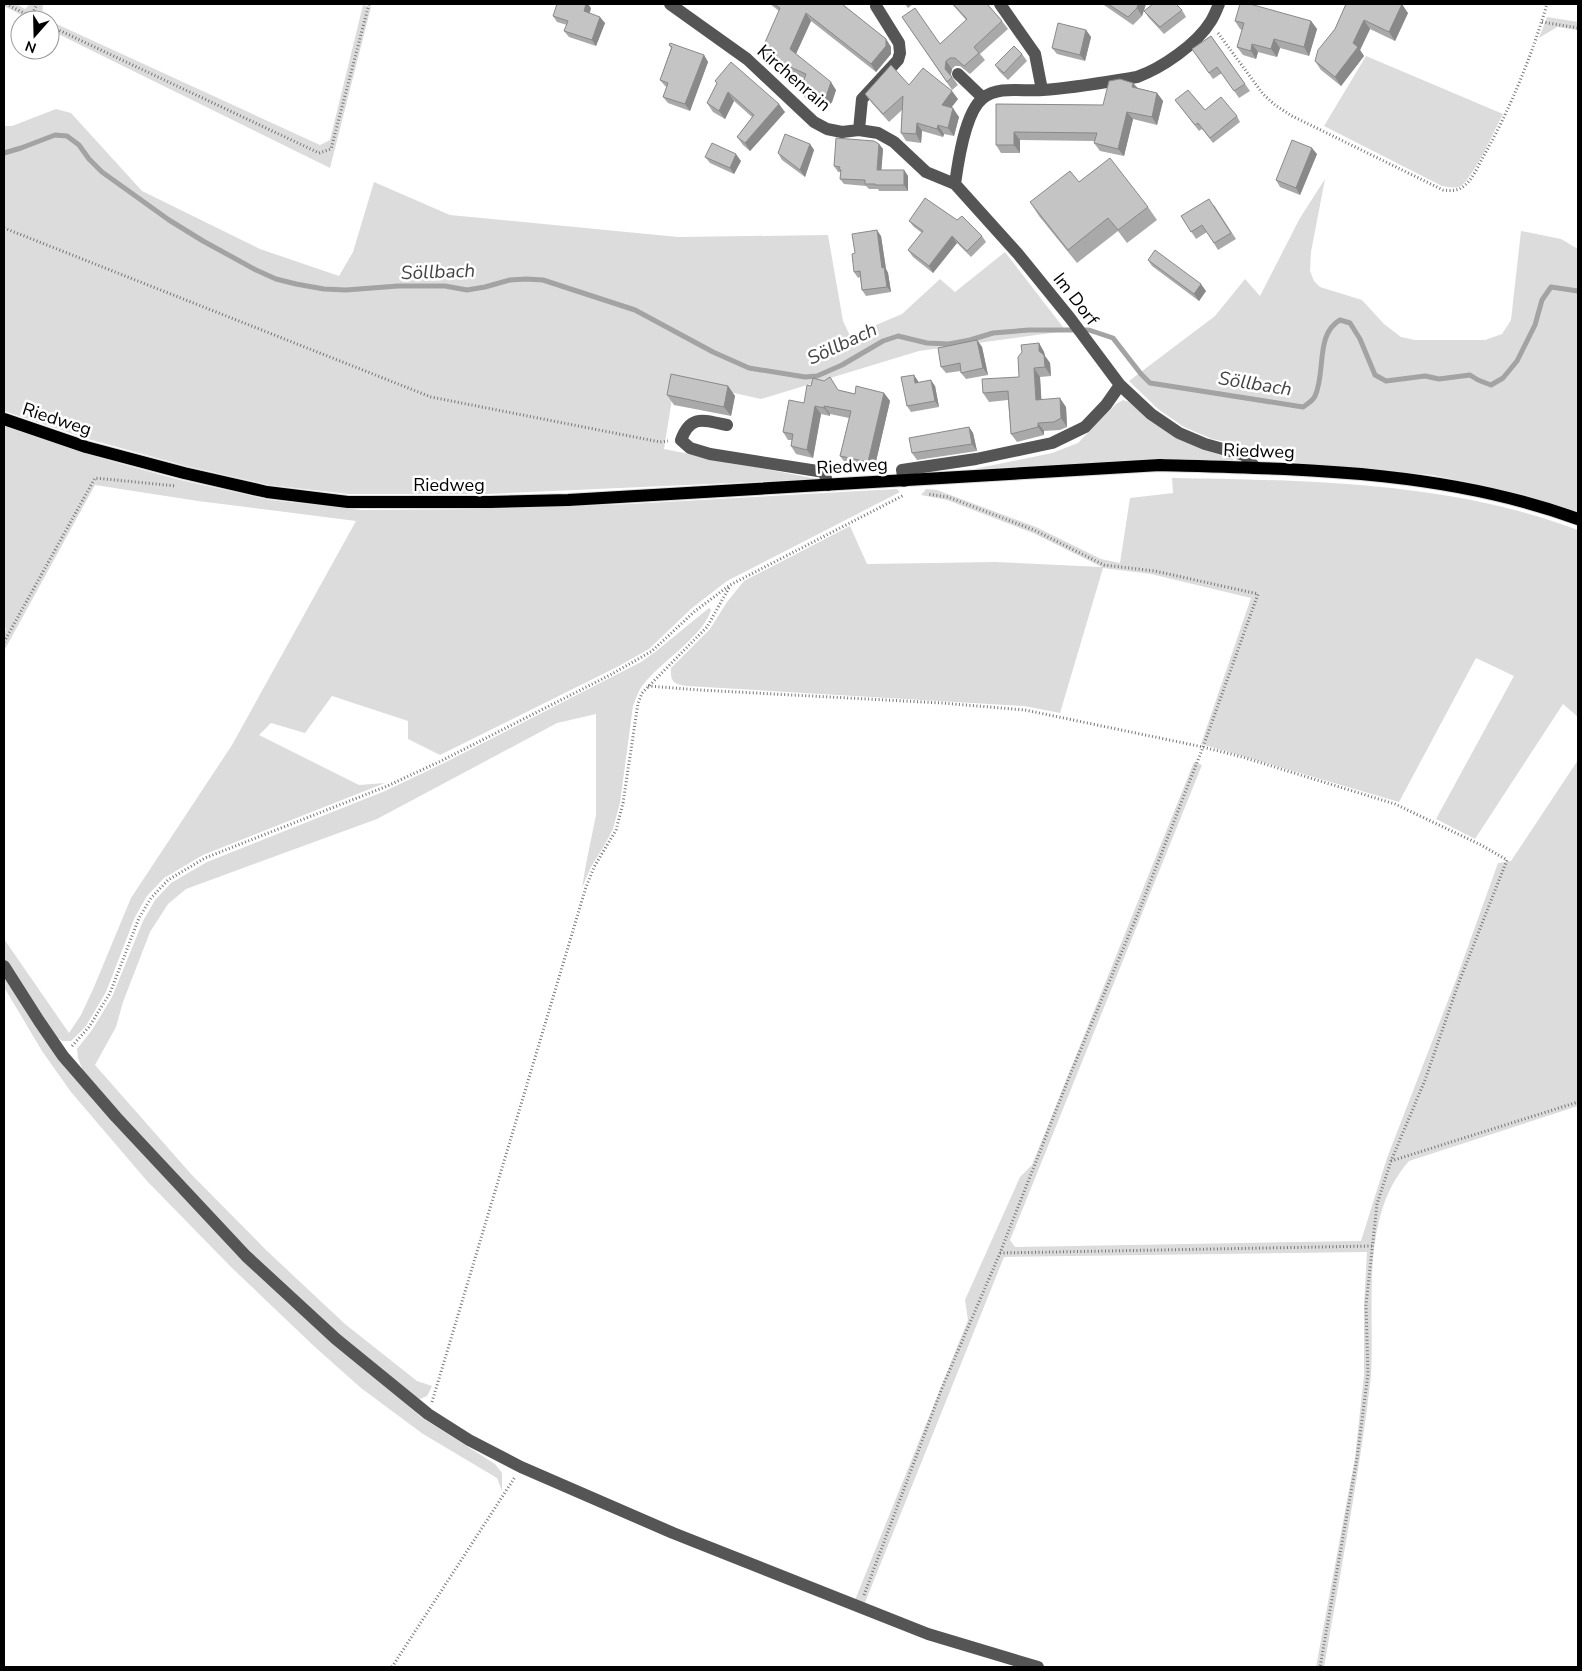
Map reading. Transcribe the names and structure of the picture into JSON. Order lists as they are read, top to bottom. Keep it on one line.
{"streets":{"main road":["Riedweg"],"street":["Kirchenrain","Im Dorf"]},"crossings":[["Kirchenrain","Im Dorf"],["Im Dorf","Riedweg"]],"water":["Söllbach"],"north":"bottom"}
